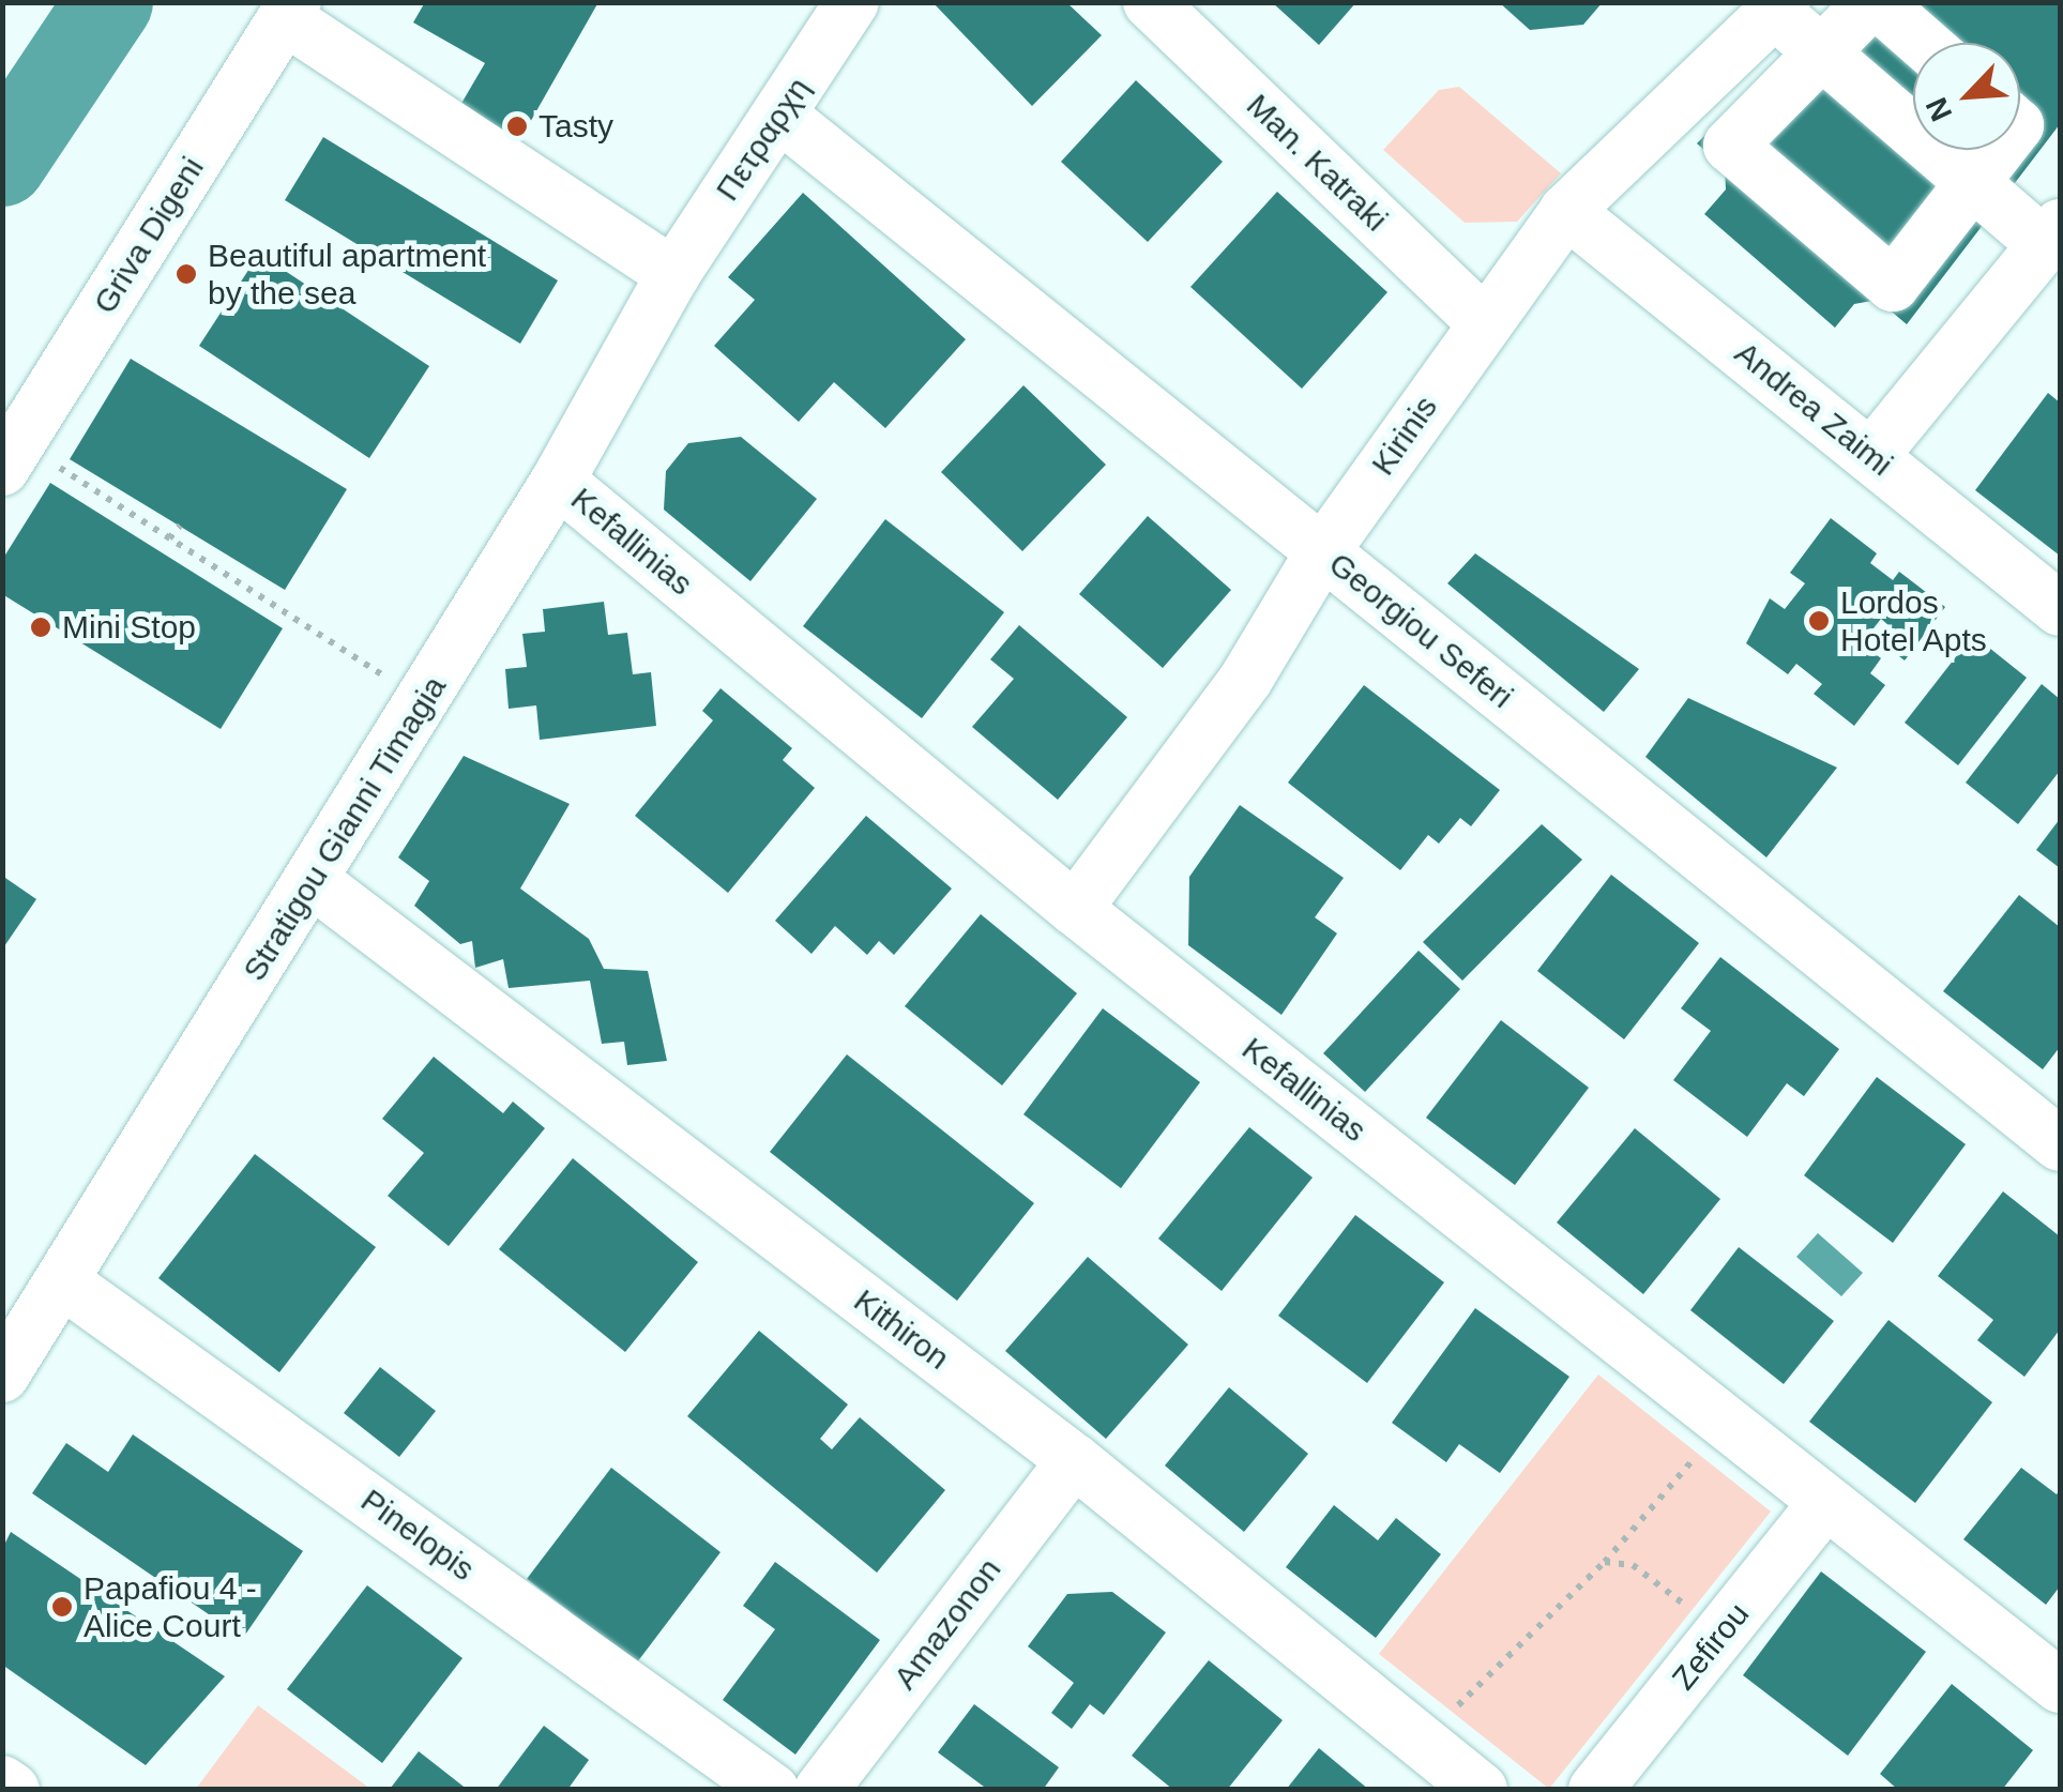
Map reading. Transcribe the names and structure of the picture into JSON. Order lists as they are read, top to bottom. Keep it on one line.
{"streets":{"street":["Πετραρχη","Man. Katraki","Griva Digeni","Andrea Zaimi","Kirinis","Kefallinias","Georgiou Seferi","Stratigou Gianni Timagia","Kithiron","Pinelopis","Amazonon","Zefirou"]},"crossings":[["Πετραρχη","Georgiou Seferi"],["Πετραρχη","Stratigou Gianni Timagia"],["Man. Katraki","Kirinis"],["Andrea Zaimi","Kirinis"],["Kirinis","Kefallinias"],["Kirinis","Georgiou Seferi"],["Kefallinias","Stratigou Gianni Timagia"],["Kefallinias","Zefirou"],["Stratigou Gianni Timagia","Kithiron"],["Stratigou Gianni Timagia","Pinelopis"],["Kithiron","Amazonon"]],"places":["Tasty","Beautiful apartment by the sea","Lordos Hotel Apts","Mini Stop","Papafiou 4 - Alice Court"],"north":"bottom left"}
